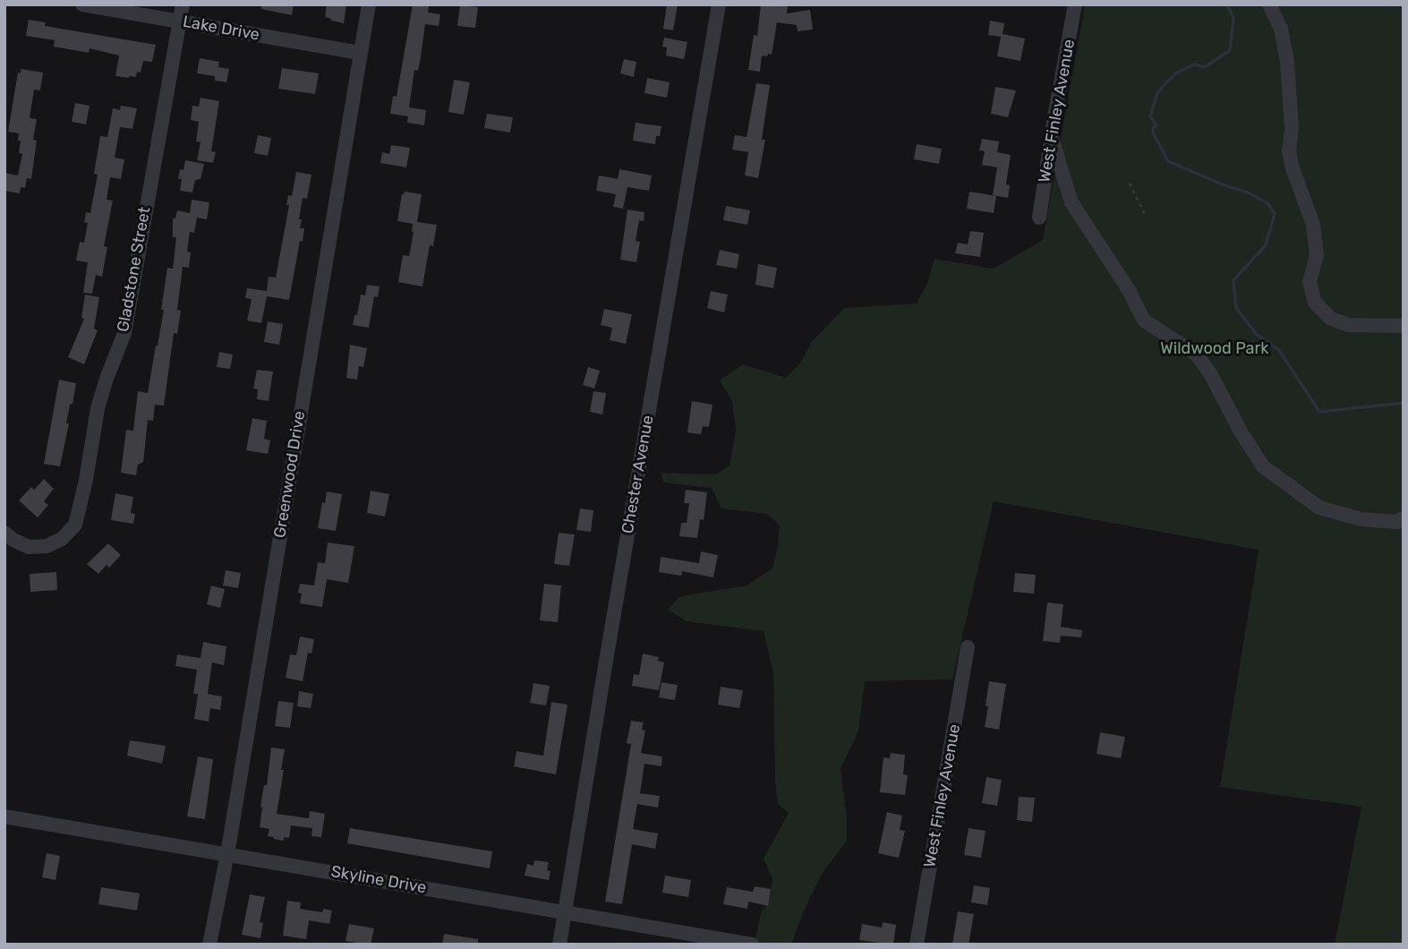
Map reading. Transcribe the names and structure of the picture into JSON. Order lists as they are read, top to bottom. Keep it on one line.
{"streets":{"street":["Lake Drive","West Finley Avenue","Gladstone Street","Greenwood Drive","Chester Avenue","Skyline Drive"]},"crossings":[["Lake Drive","Gladstone Street"],["Lake Drive","Greenwood Drive"],["Greenwood Drive","Skyline Drive"],["Chester Avenue","Skyline Drive"]],"parks":["Wildwood Park"]}
